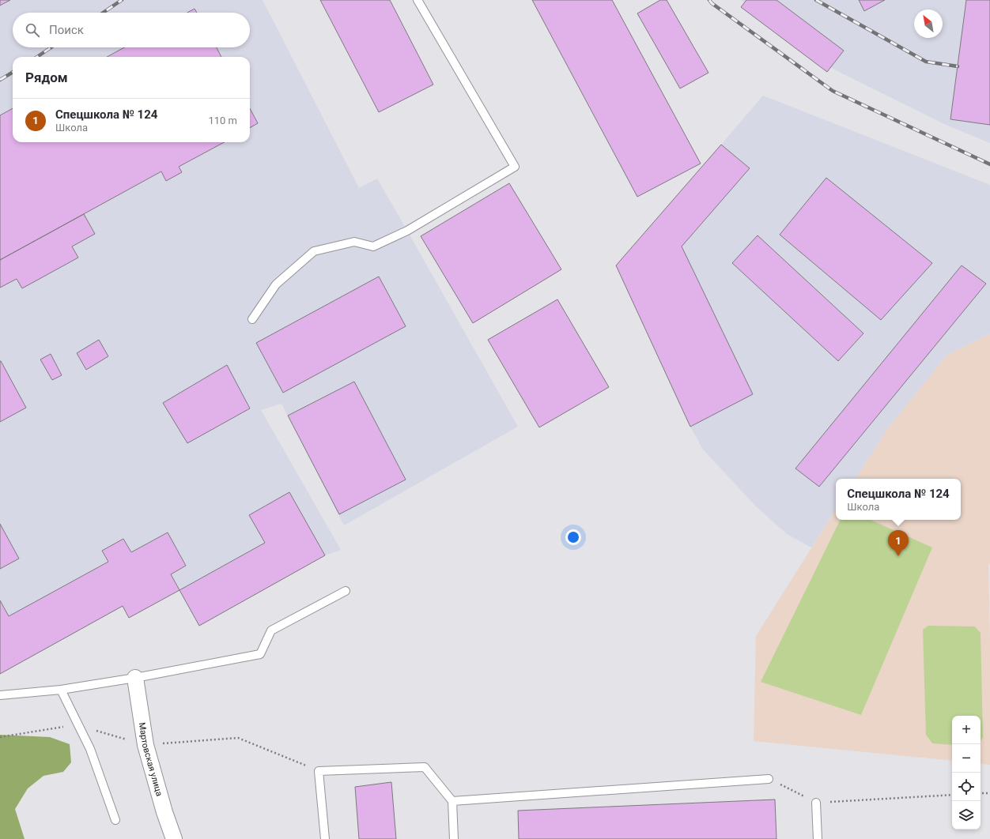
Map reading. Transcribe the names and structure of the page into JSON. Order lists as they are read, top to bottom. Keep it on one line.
{"streets":{"street":["Мартовская улица"]},"north":"top left","page":{"search":"Поиск","heading":"Рядом","list":[{"mark":"1","name":"Спецшкола № 124","note":"Школа","value":"110 m"}],"popup":["Спецшкола № 124","Школа"],"pins":"1","map_buttons":["+","−"]}}
